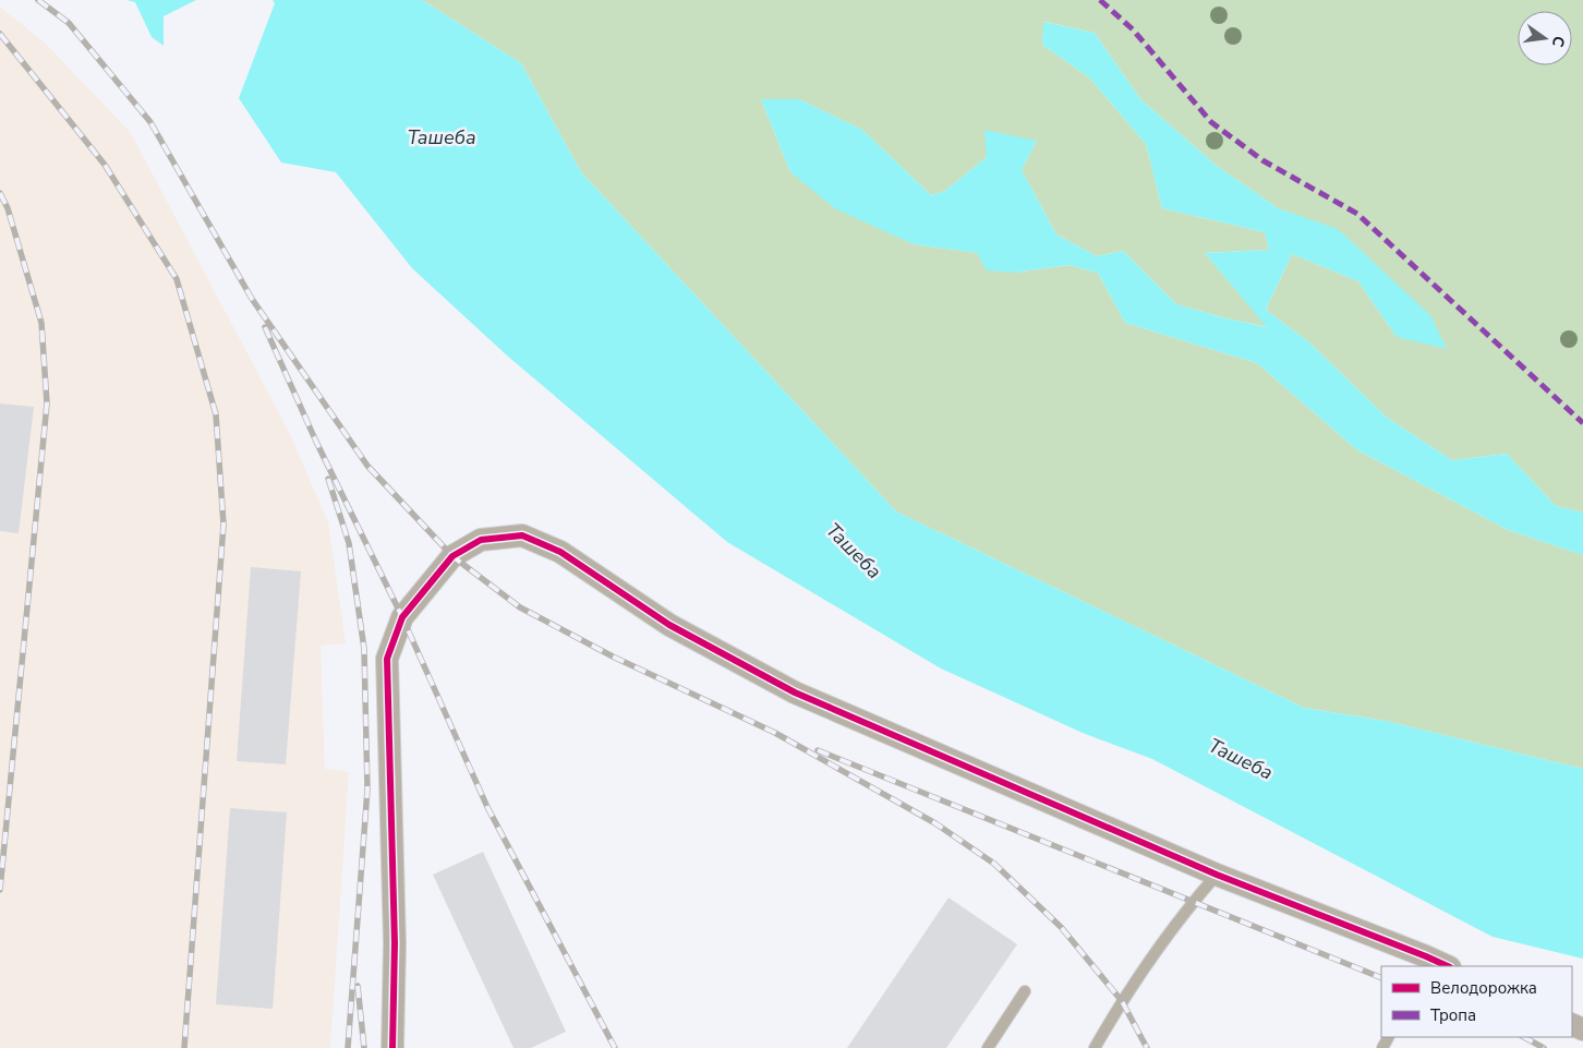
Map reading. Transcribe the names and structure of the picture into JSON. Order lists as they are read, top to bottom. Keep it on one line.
{"water":["Ташеба"],"legend":["Велодорожка","Тропа"],"north":"right"}
